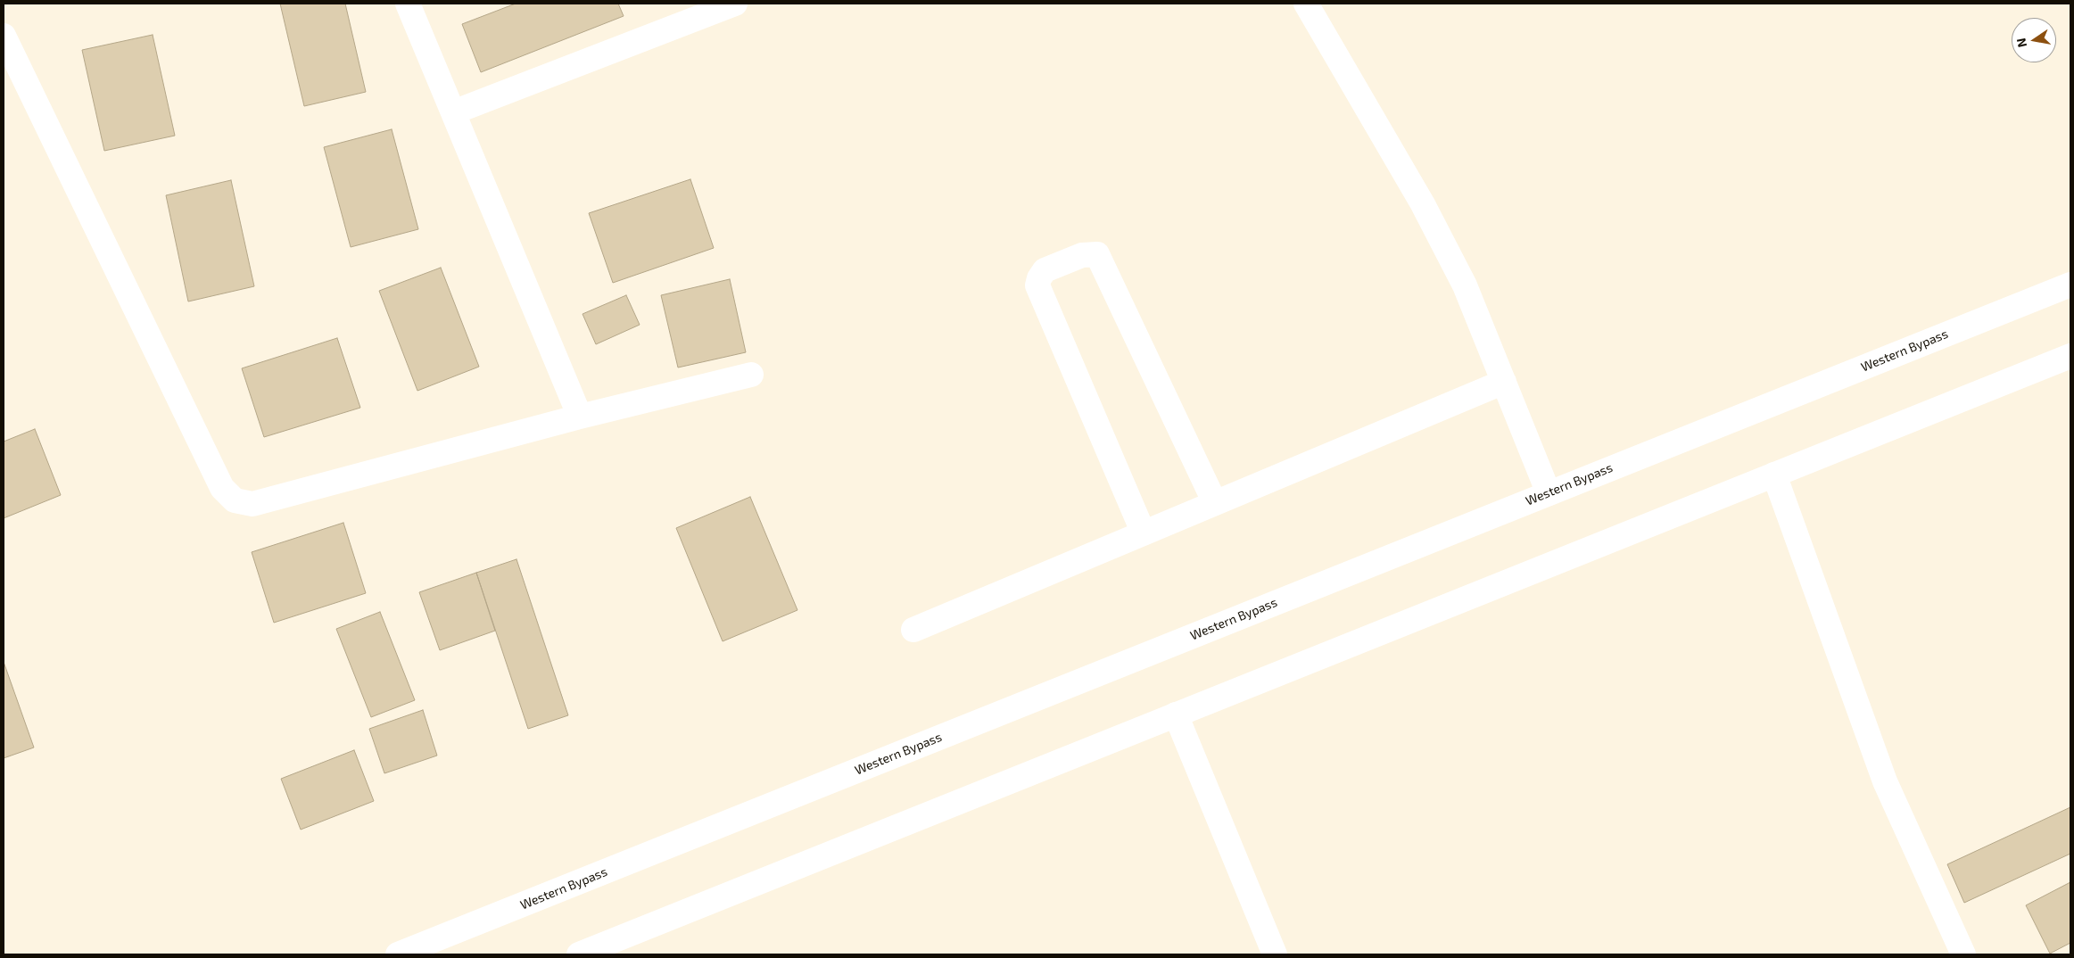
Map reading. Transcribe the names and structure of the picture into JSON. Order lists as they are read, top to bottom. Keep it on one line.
{"streets":{"street":["Western Bypass"]},"north":"left"}
